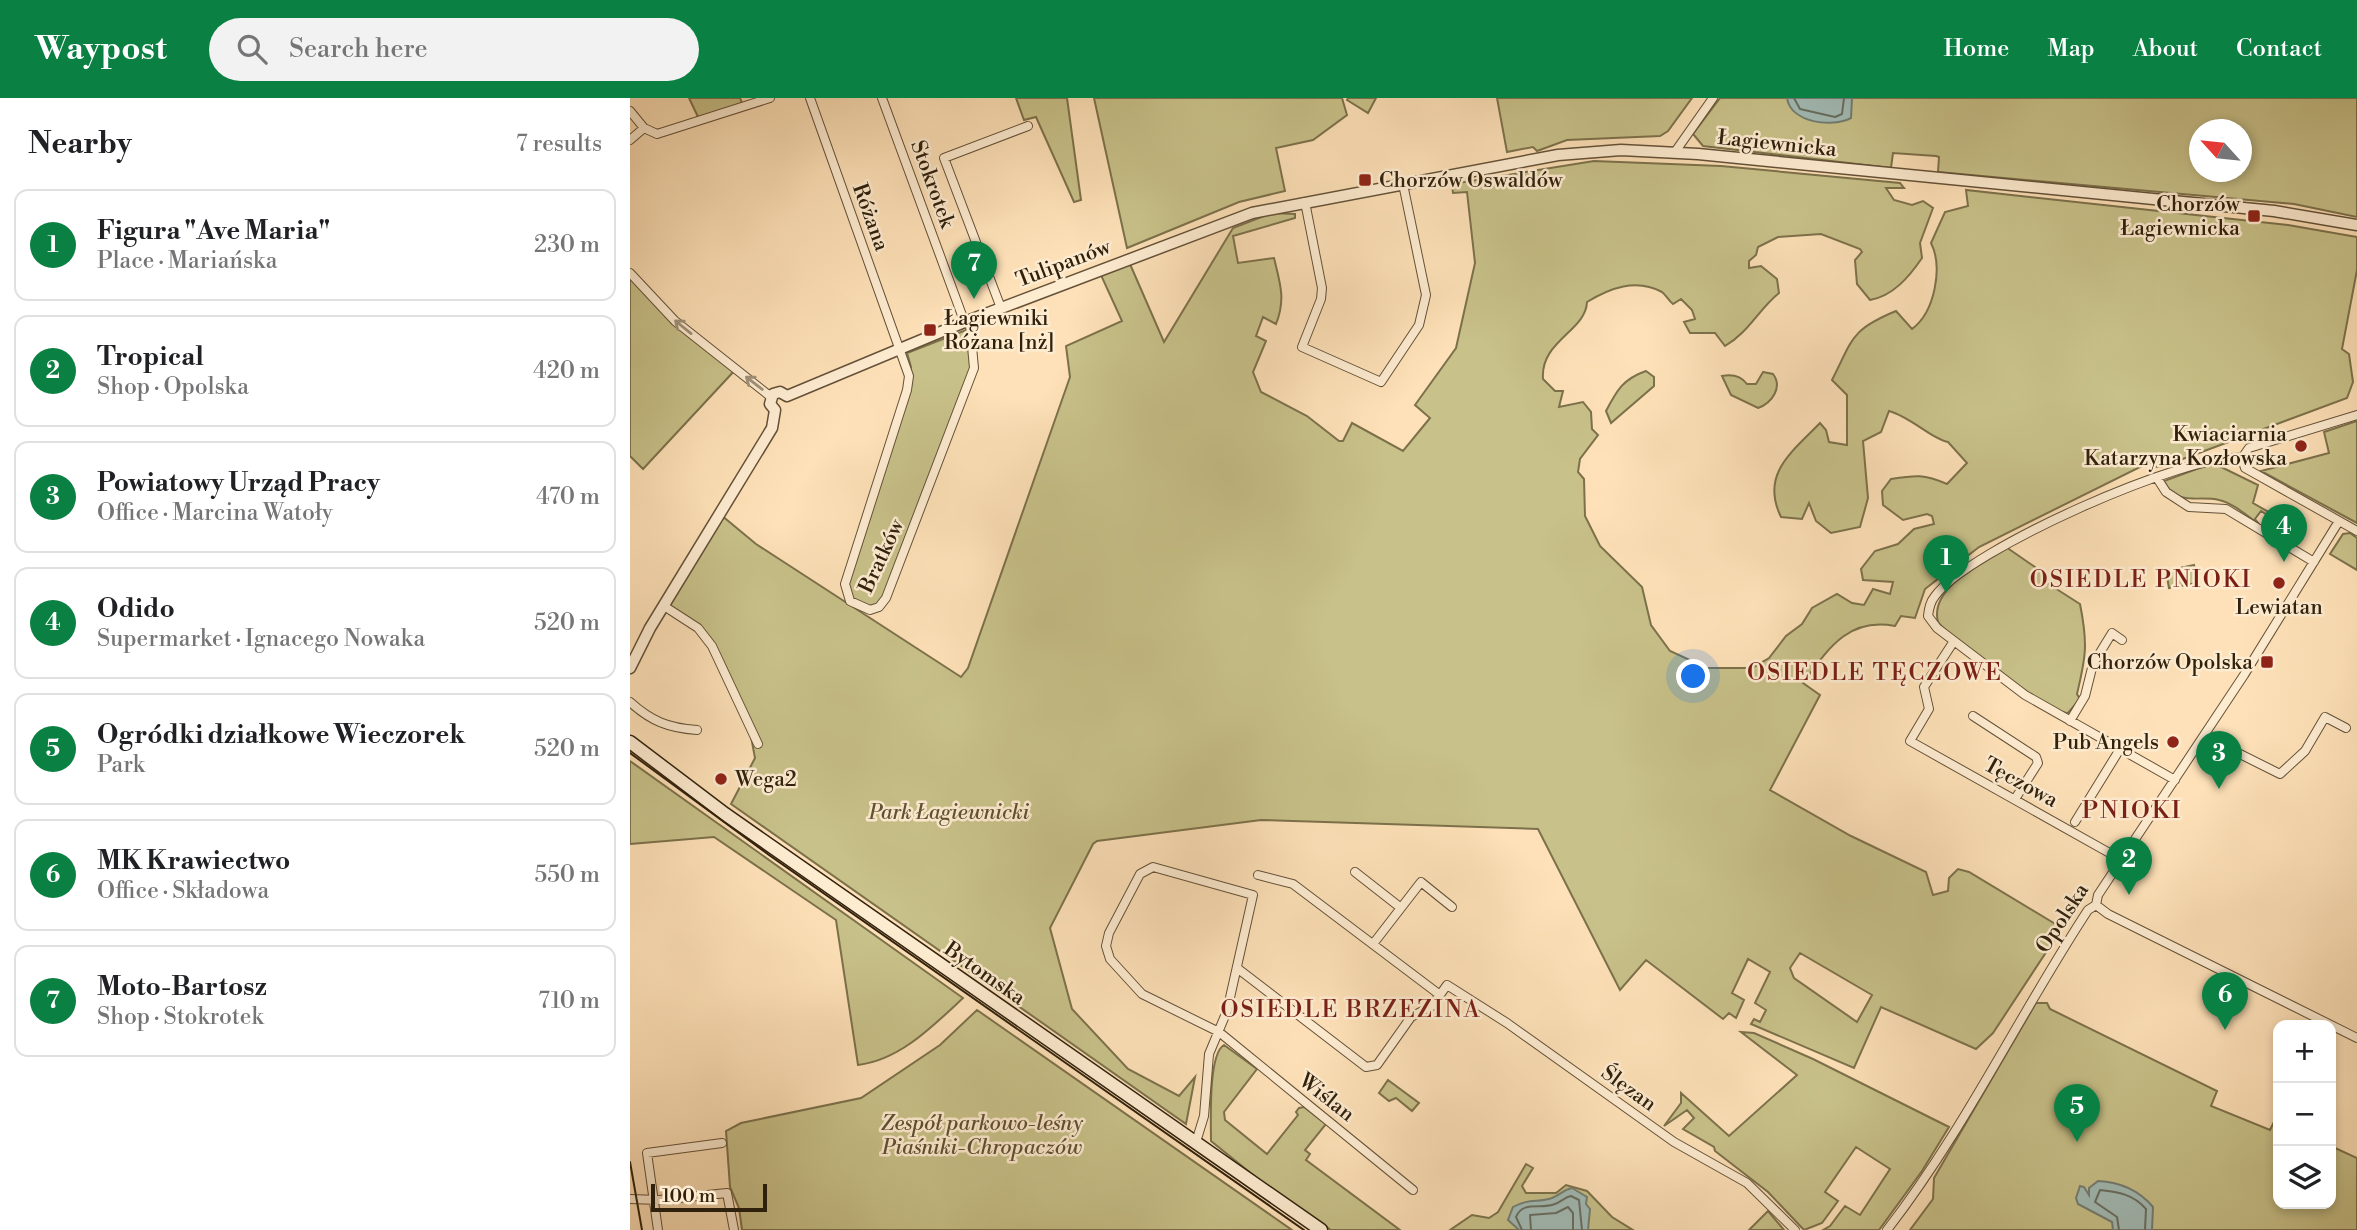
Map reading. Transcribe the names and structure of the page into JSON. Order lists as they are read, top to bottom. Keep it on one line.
{"streets":{"main road":["Bytomska"],"street":["Łagiewnicka","Stokrotek","Różana","Tulipanów","Bratków","Tęczowa","Opolska","Ślęzan","Wiślan"]},"crossings":[["Łagiewnicka","Tulipanów"],["Stokrotek","Tulipanów"],["Stokrotek","Bratków"],["Różana","Tulipanów"],["Różana","Bratków"],["Tulipanów","Bratków"],["Tęczowa","Opolska"]],"districts":["OSIEDLE PNIOKI","OSIEDLE TĘCZOWE","PNIOKI","OSIEDLE BRZEZINA"],"parks":["Park Łagiewnicki","Zespół parkowo-leśny Piaśniki-Chropaczów"],"places":{"transit":["Chorzów Oswaldów","Chorzów Łagiewnicka","Łagiewniki Różana [nż]","Chorzów Opolska"],"other":["Kwiaciarnia Katarzyna Kozłowska","Lewiatan","Pub Angels","Wega2"]},"scale_bar":"100 m","north":"top left","page":{"header":"Waypost","search":"Search here","nav":["Home","Map","About","Contact"],"heading":["Nearby","7 results"],"list":[{"mark":"1","name":"Figura \"Ave Maria\"","note":"Place · Mariańska","value":"230 m"},{"mark":"2","name":"Tropical","note":"Shop · Opolska","value":"420 m"},{"mark":"3","name":"Powiatowy Urząd Pracy","note":"Office · Marcina Watoły","value":"470 m"},{"mark":"4","name":"Odido","note":"Supermarket · Ignacego Nowaka","value":"520 m"},{"mark":"5","name":"Ogródki działkowe Wieczorek","note":"Park","value":"520 m"},{"mark":"6","name":"MK Krawiectwo","note":"Office · Składowa","value":"550 m"},{"mark":"7","name":"Moto-Bartosz","note":"Shop · Stokrotek","value":"710 m"}],"pins":["7","4","1","3","2","6","5"],"map_buttons":["+","−"],"scale":"100 m"}}
